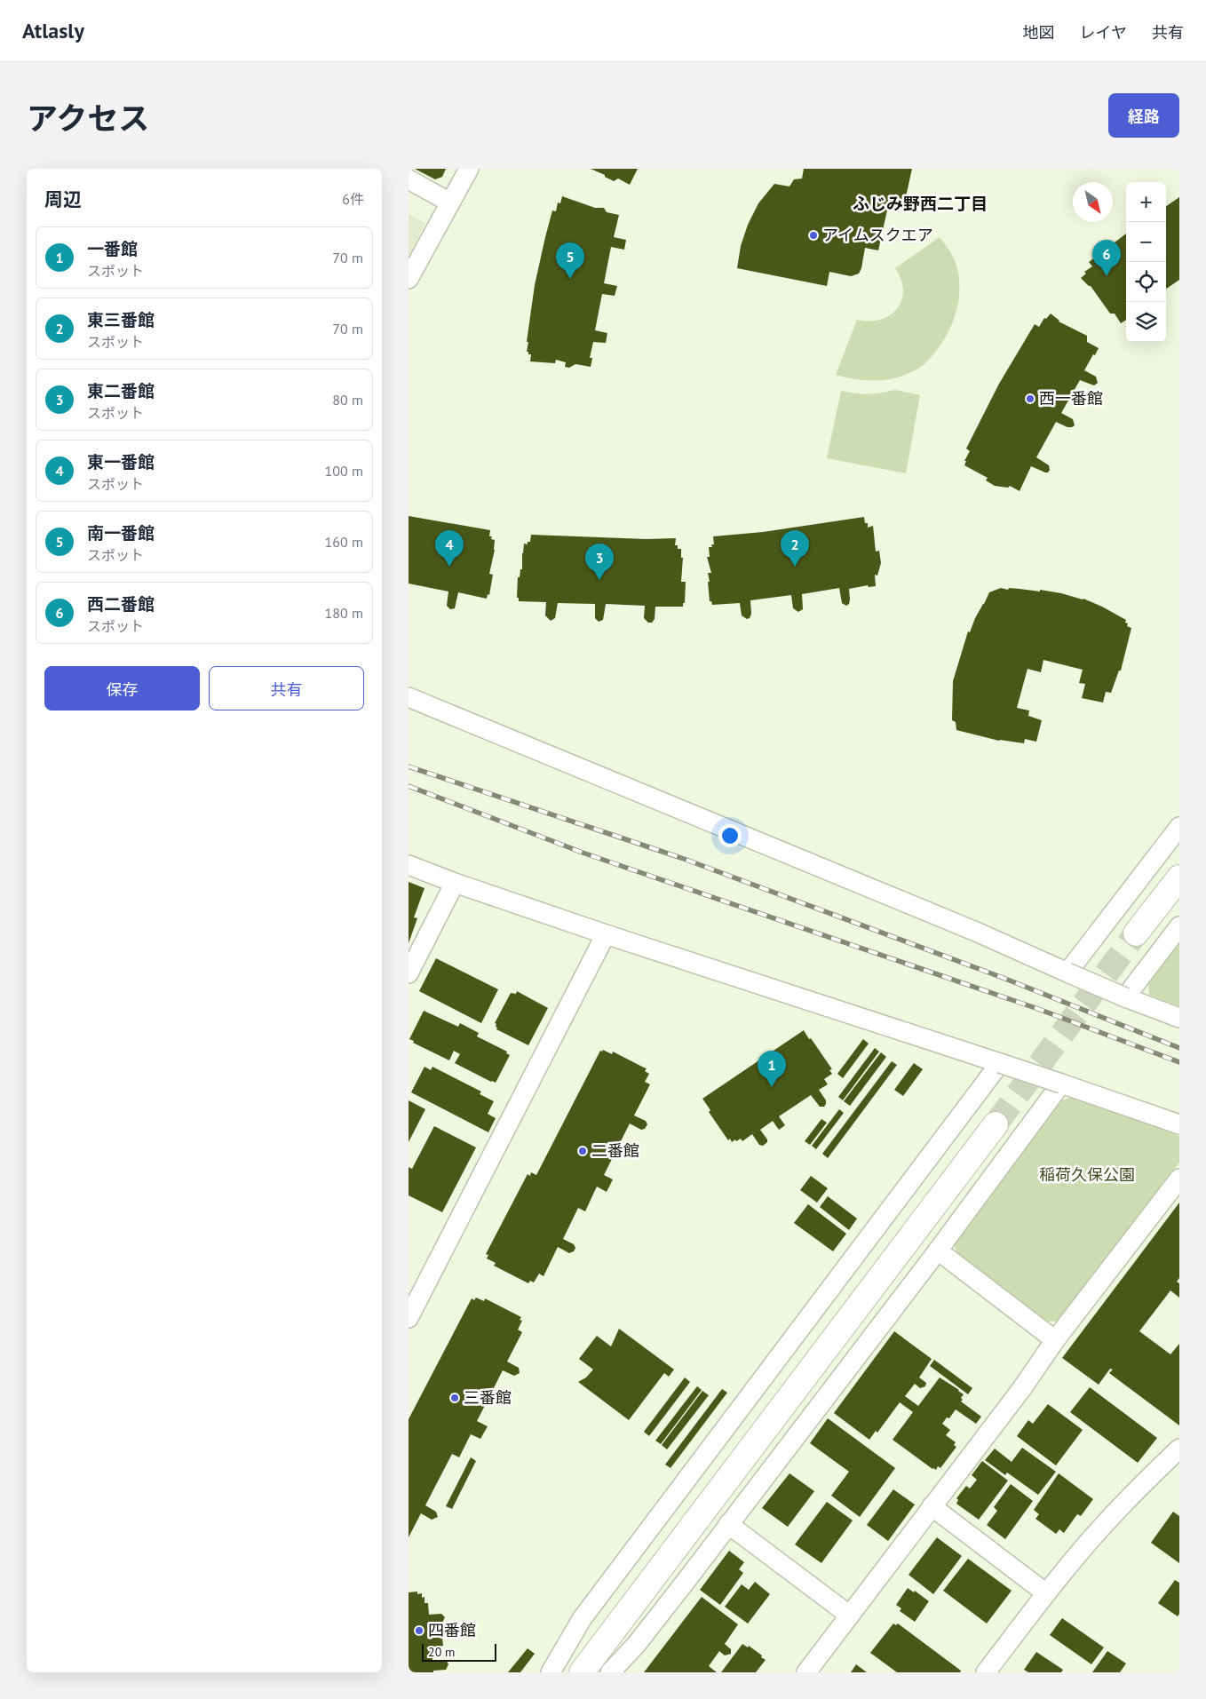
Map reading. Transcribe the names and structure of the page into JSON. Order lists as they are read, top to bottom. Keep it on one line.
{"districts":["ふじみ野西二丁目"],"parks":["稲荷久保公園"],"places":["アイムスクエア","西一番館","二番館","三番館","四番館"],"scale_bar":"20 m","north":"bottom right","page":{"header":"Atlasly","nav":["地図","レイヤ","共有"],"title":"アクセス","buttons":["経路",["保存","共有"]],"heading":["周辺","6件"],"map_buttons":["+","−"],"list":[{"mark":"1","name":"一番館","note":"スポット","value":"70 m"},{"mark":"2","name":"東三番館","note":"スポット","value":"70 m"},{"mark":"3","name":"東二番館","note":"スポット","value":"80 m"},{"mark":"4","name":"東一番館","note":"スポット","value":"100 m"},{"mark":"5","name":"南一番館","note":"スポット","value":"160 m"},{"mark":"6","name":"西二番館","note":"スポット","value":"180 m"}],"pins":["6","5","2","4","3","1"],"scale":"20 m"}}
